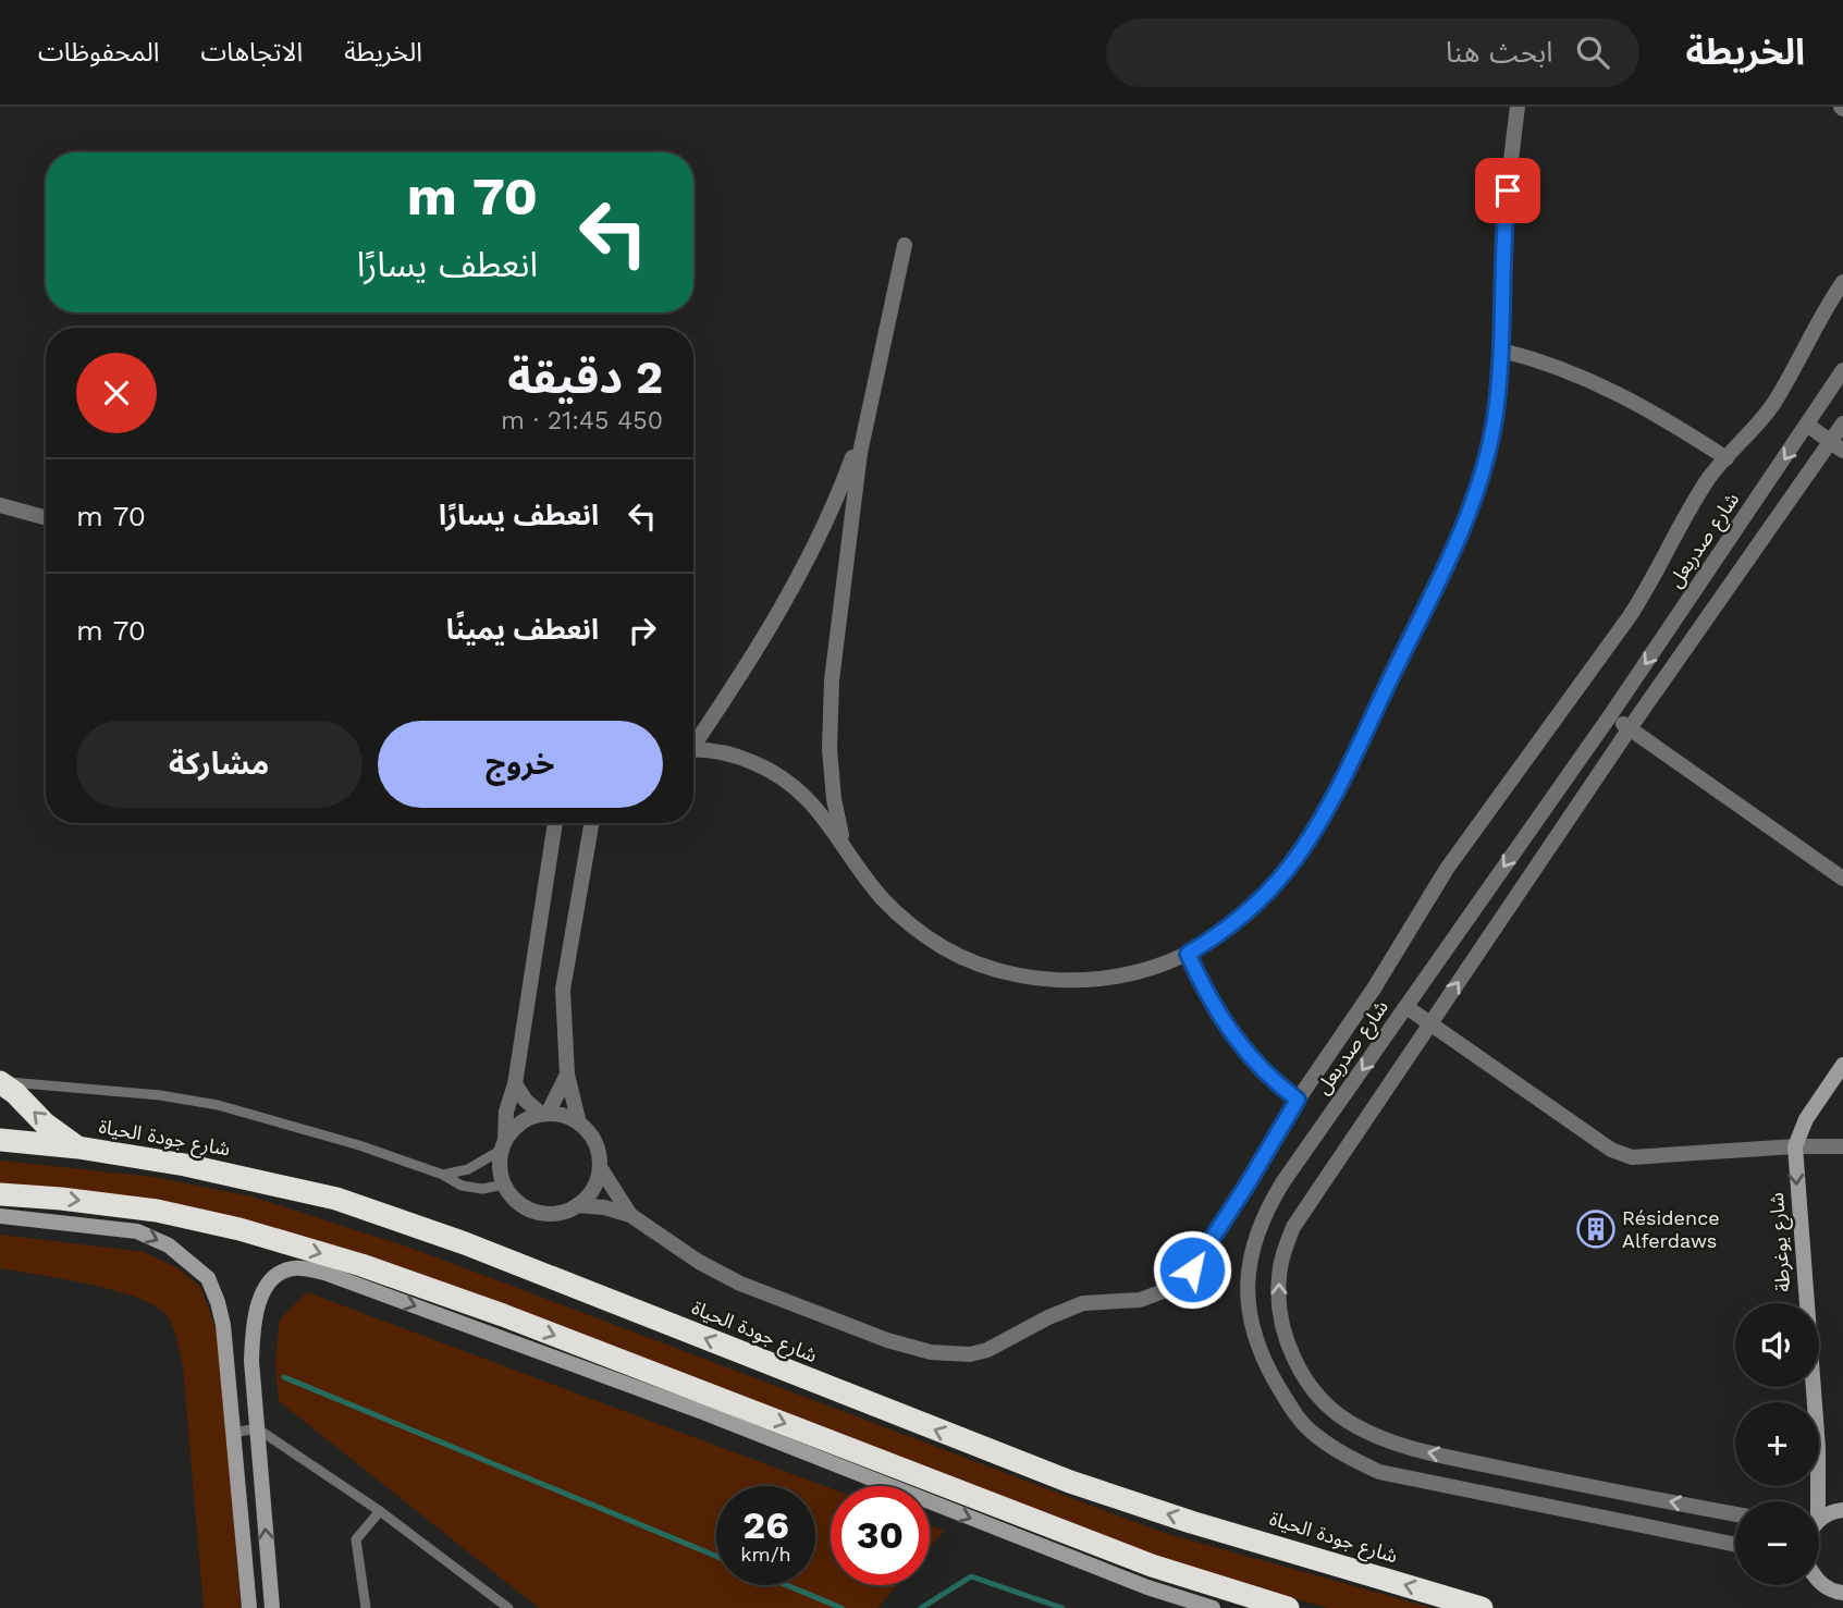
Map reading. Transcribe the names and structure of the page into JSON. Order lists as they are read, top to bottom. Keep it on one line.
{"streets":{"highway":["شارع جودة الحياة"],"street":["شارع صدربعل","شارع يوغرطة"]},"one_way":["شارع يوغرطة"],"places":{"building":["Résidence Alferdaws"]},"page":{"header":"الخريطة","search":"ابحث هنا","nav":["الخريطة","الاتجاهات","المحفوظات"],"turn":["70 m","انعطف يسارًا"],"heading":["2 دقيقة","450 m · 21:45"],"list":[{"name":"انعطف يسارًا","value":"70 m"},{"name":"انعطف يمينًا","value":"70 m"}],"buttons":["خروج","مشاركة"],"map_buttons":["+","−"],"speed":"26 km/h","limit":"30"}}
